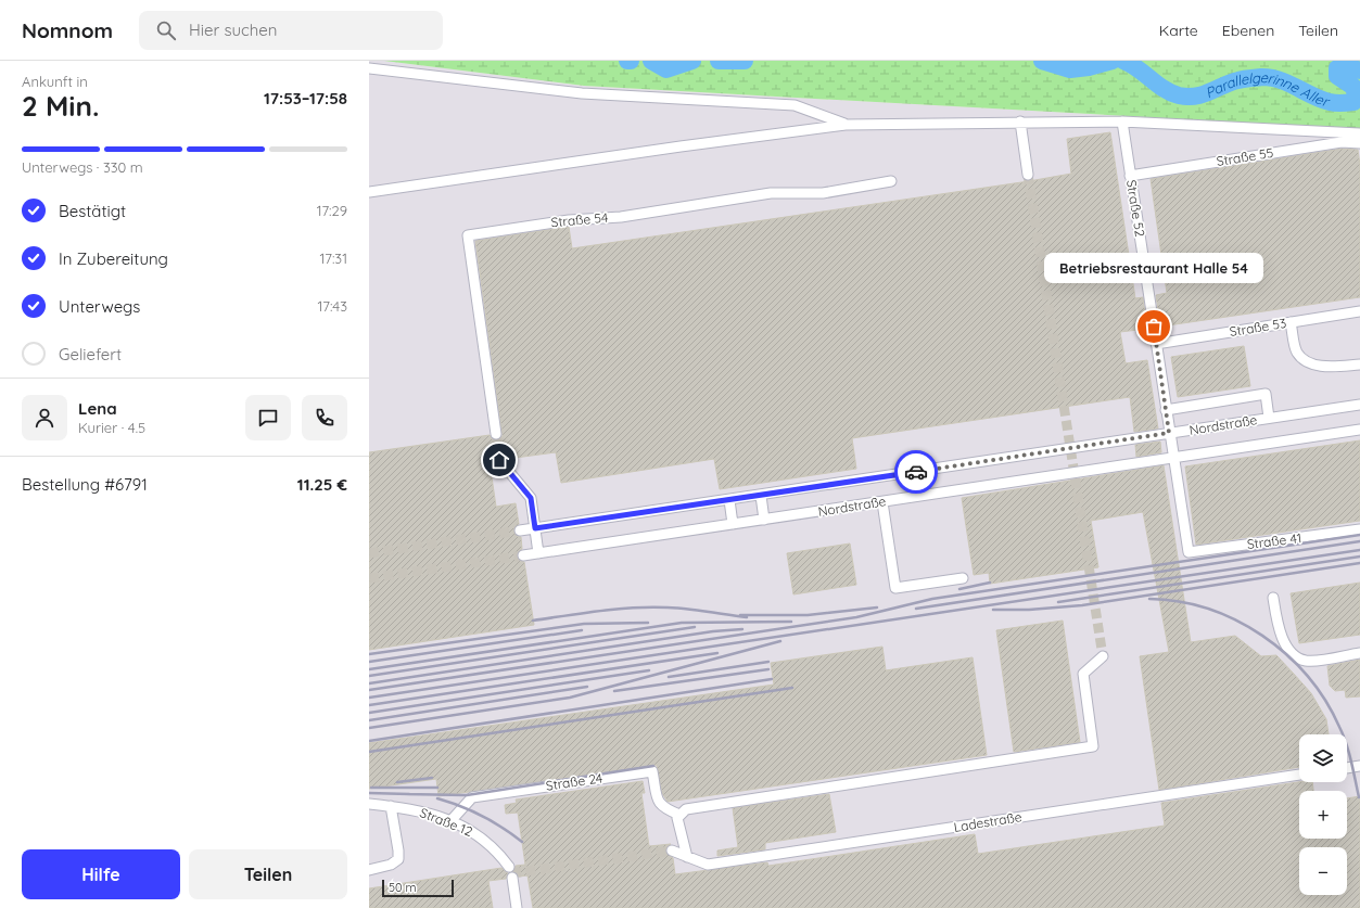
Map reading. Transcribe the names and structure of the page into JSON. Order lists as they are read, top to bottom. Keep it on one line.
{"streets":{"street":["Straße 55","Straße 52","Straße 54","Straße 53","Nordstraße","Straße 41","Straße 24","Straße 12","Ladestraße"]},"crossings":[["Straße 55","Straße 52"],["Straße 52","Straße 53"],["Straße 52","Nordstraße"],["Straße 52","Straße 41"],["Straße 24","Straße 12"]],"water":["Parallelgerinne Aller"],"places":["Betriebsrestaurant Halle 54"],"scale_bar":"50 m","page":{"header":"Nomnom","search":"Hier suchen","nav":["Karte","Ebenen","Teilen"],"heading":["2 Min.","Ankunft in","17:53–17:58"],"panel":["Lena","Kurier · 4.5","Bestellung #6791","11.25 €"],"bar":"Unterwegs · 330 m","list":[["Bestätigt","17:29"],["In Zubereitung","17:31"],["Unterwegs","17:43"],"Geliefert"],"bubble":"Betriebsrestaurant Halle 54","map_buttons":["+","−"],"buttons":["Hilfe","Teilen"],"scale":"50 m"}}
